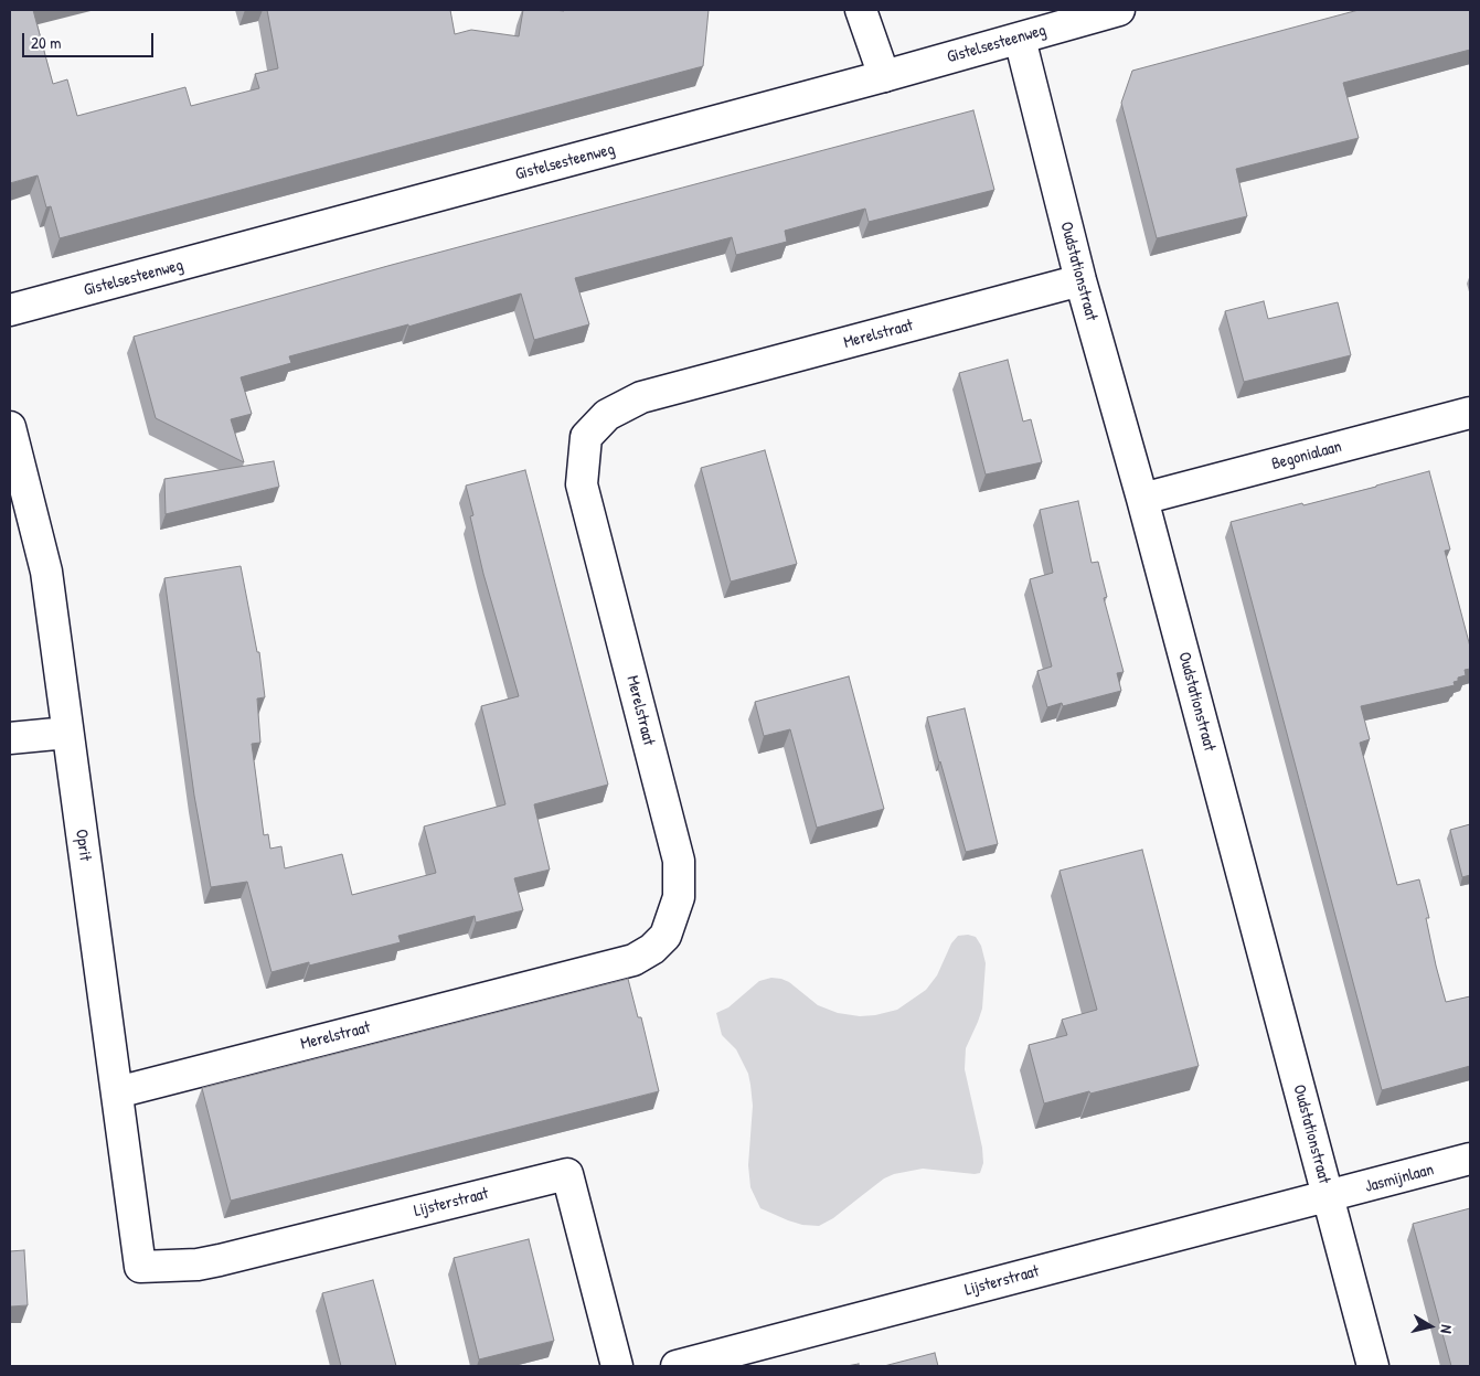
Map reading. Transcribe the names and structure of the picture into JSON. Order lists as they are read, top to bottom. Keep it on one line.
{"streets":{"street":["Gistelsesteenweg","Oudstationstraat","Merelstraat","Begonialaan","Oprit","Jasmijnlaan","Lijsterstraat"]},"crossings":[["Gistelsesteenweg","Oudstationstraat"],["Oudstationstraat","Merelstraat"],["Oudstationstraat","Begonialaan"],["Oudstationstraat","Jasmijnlaan"],["Oudstationstraat","Lijsterstraat"],["Merelstraat","Oprit"],["Oprit","Lijsterstraat"],["Jasmijnlaan","Lijsterstraat"]],"scale_bar":"20 m","north":"right"}
